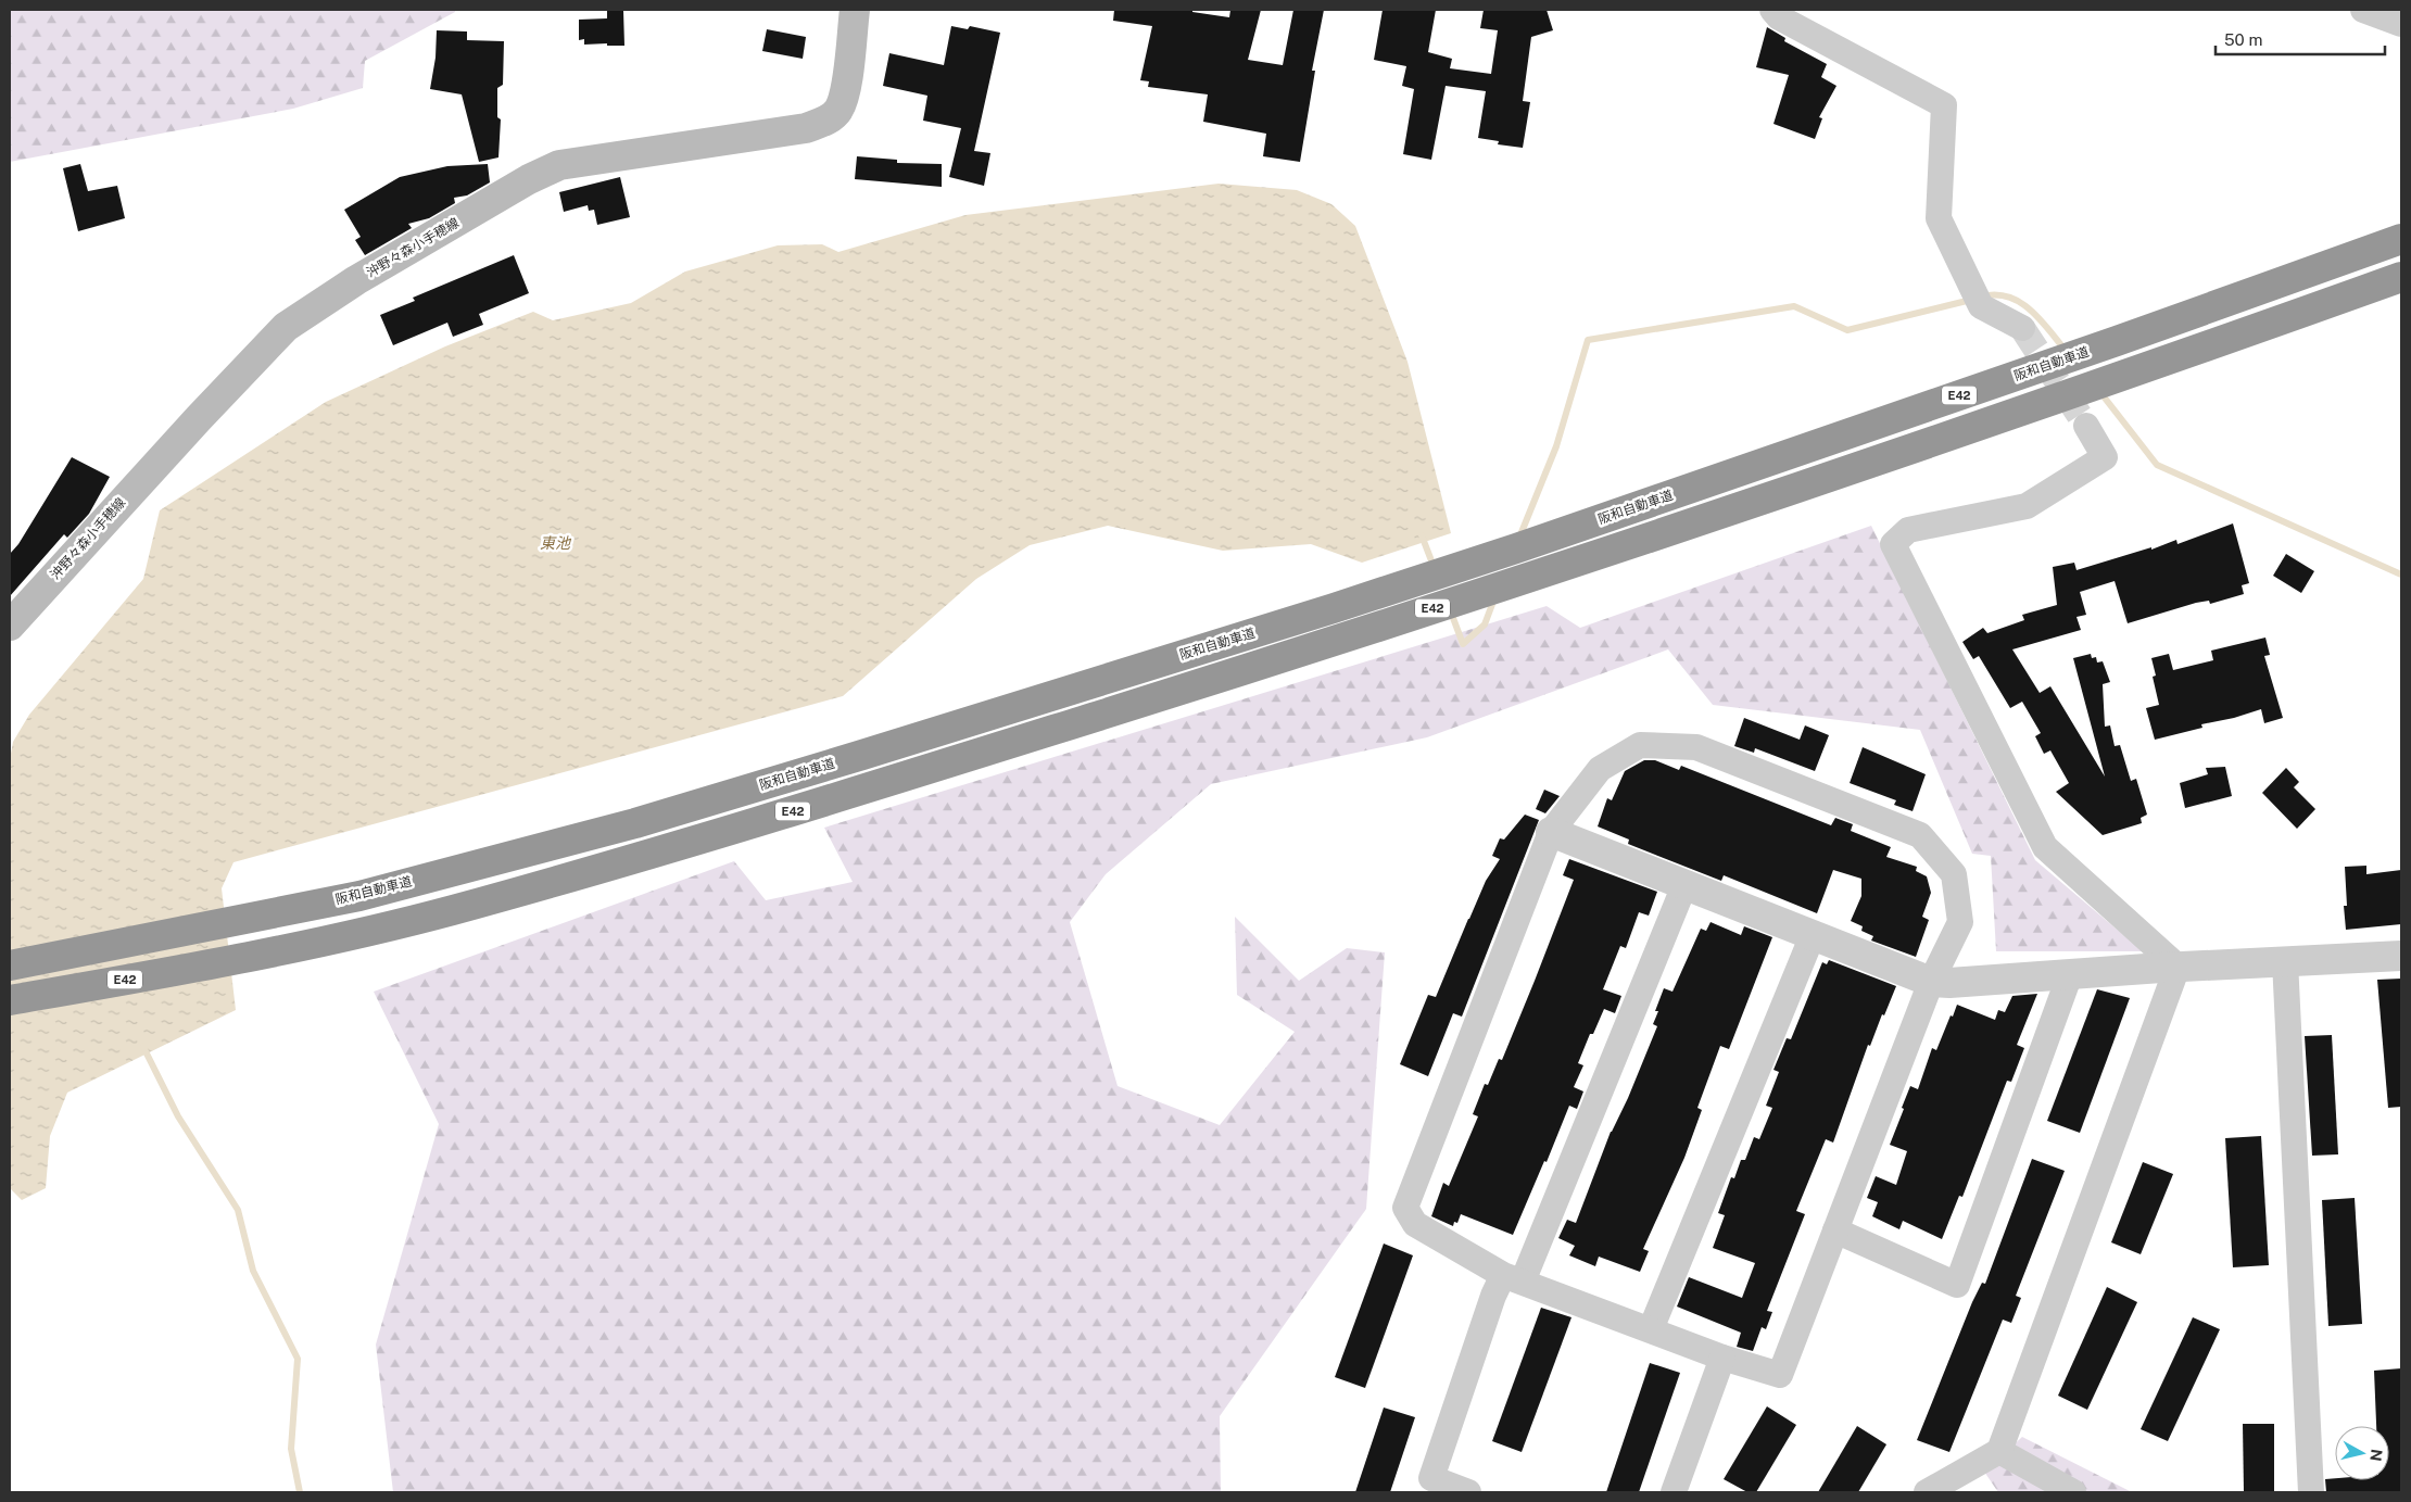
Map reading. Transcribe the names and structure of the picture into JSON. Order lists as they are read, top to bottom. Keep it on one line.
{"streets":{"highway":["阪和自動車道","E42"],"main road":["沖野々森小手穂線"]},"water":["東池"],"scale_bar":"50 m","north":"right"}
